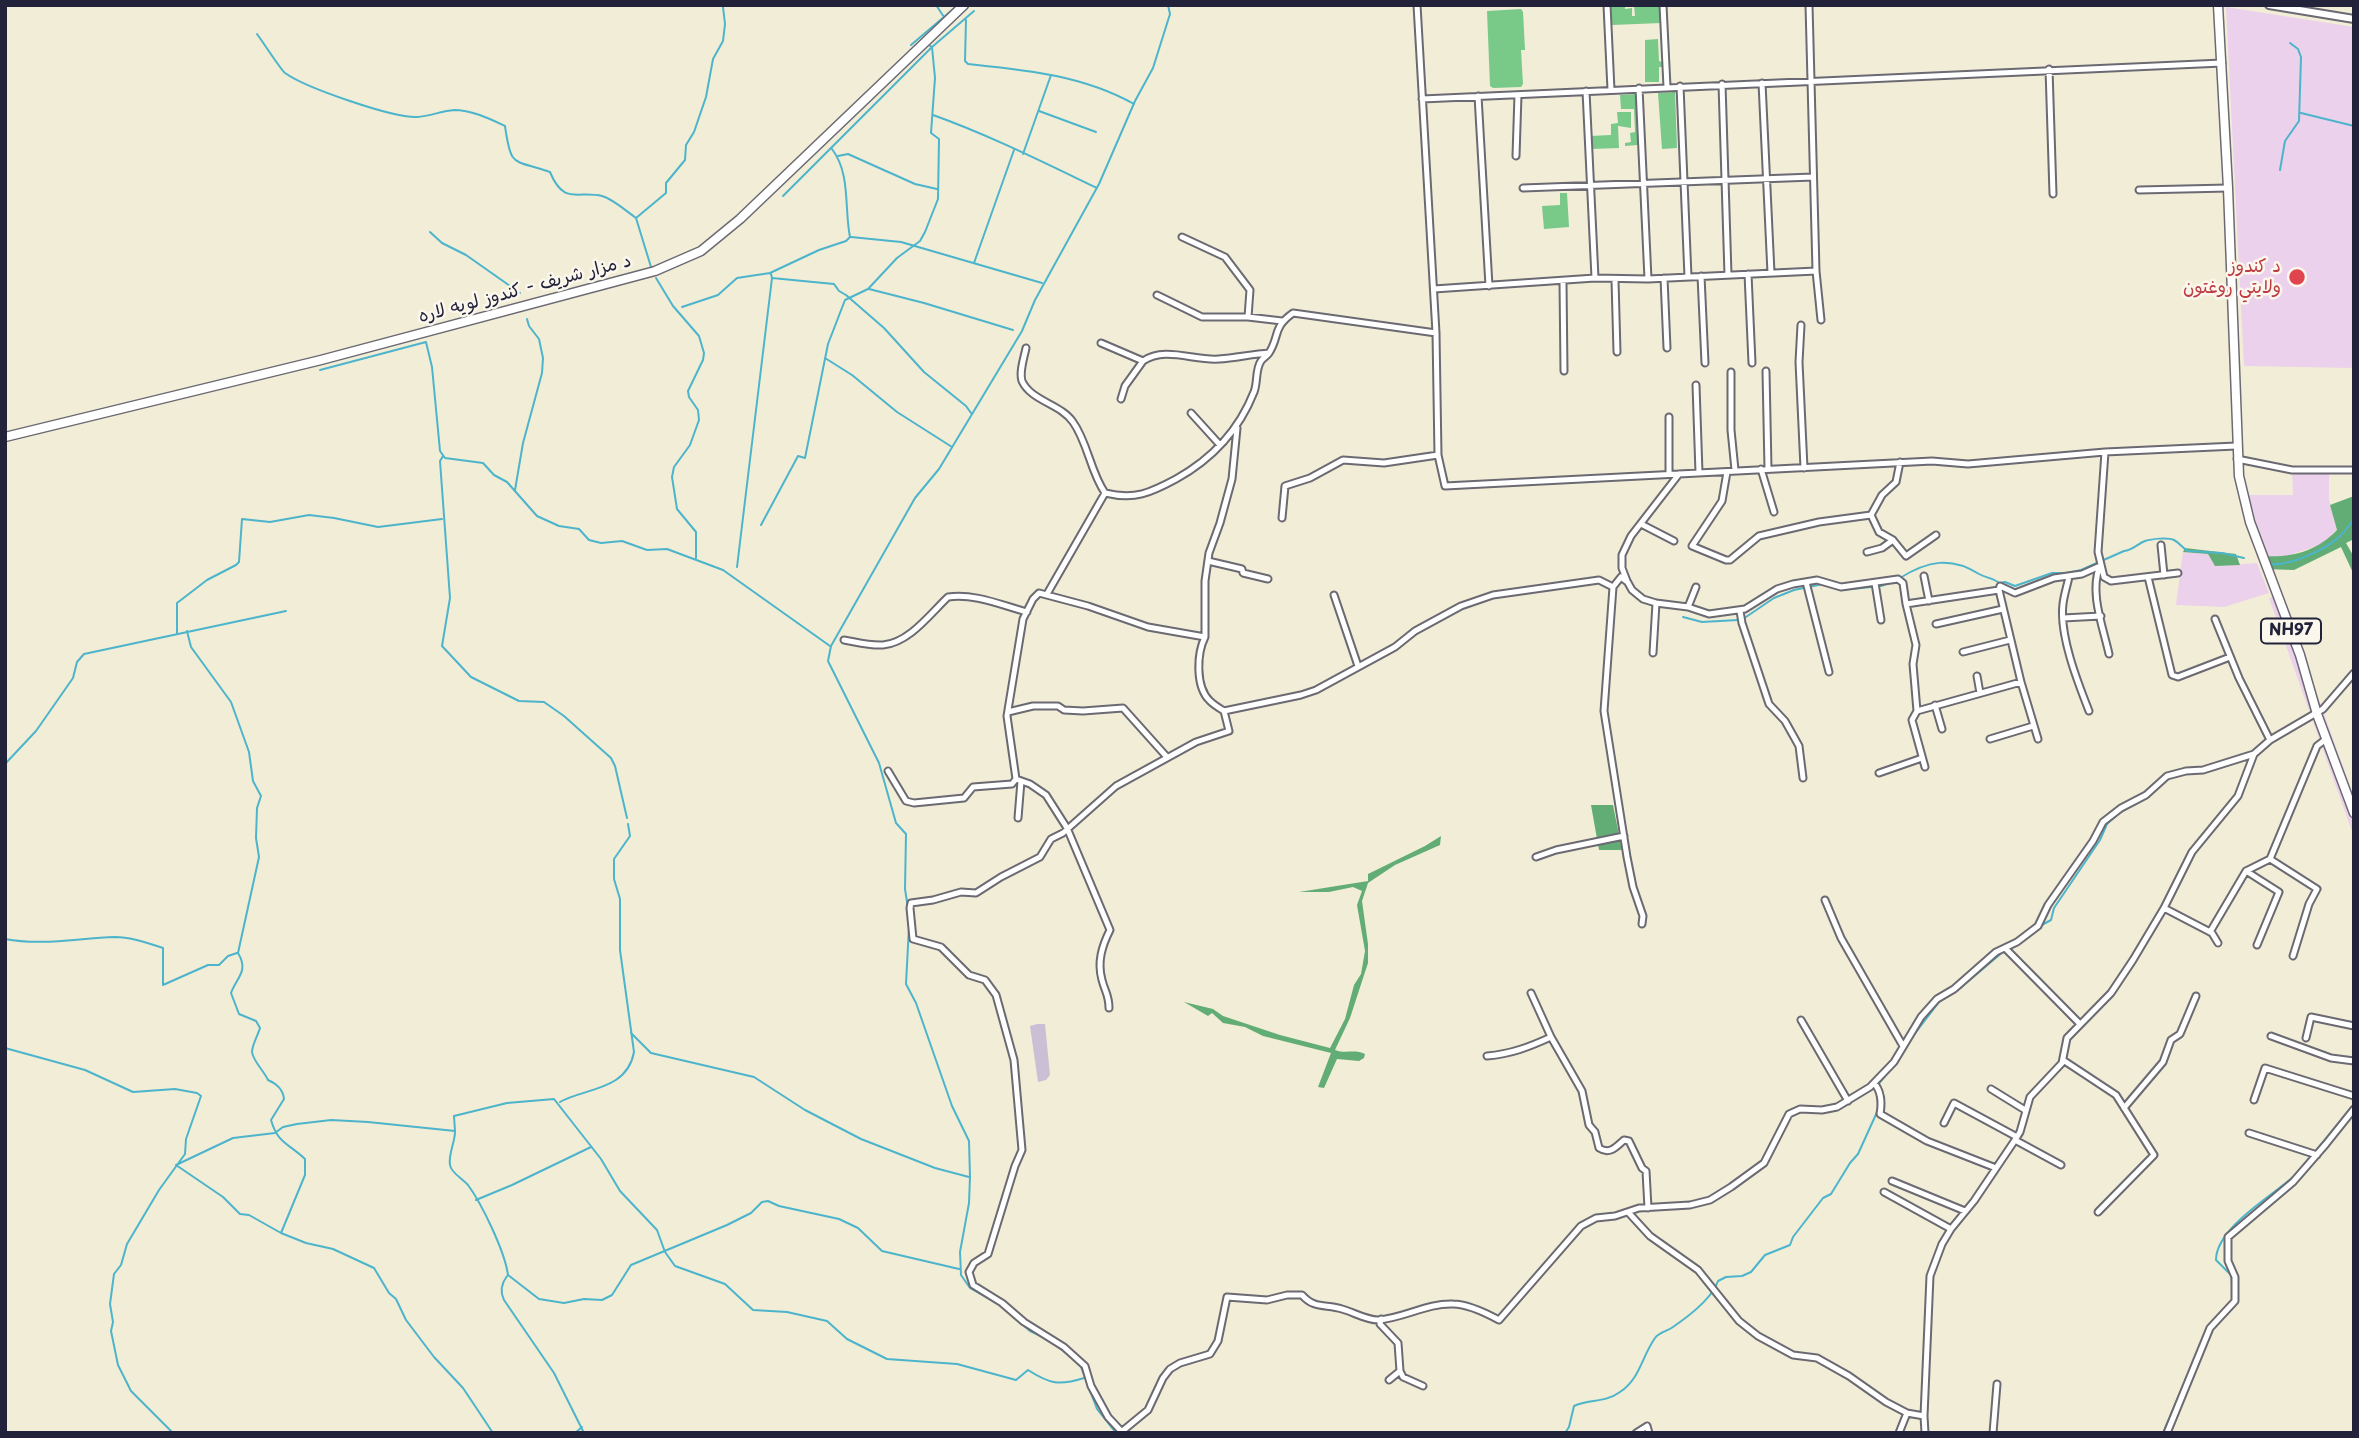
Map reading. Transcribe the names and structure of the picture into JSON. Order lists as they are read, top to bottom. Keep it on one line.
{"streets":{"main road":["د مزار شریف - کندوز لویه لاره","NH97"]},"places":["د کندوز ولایتي روغتون"]}
